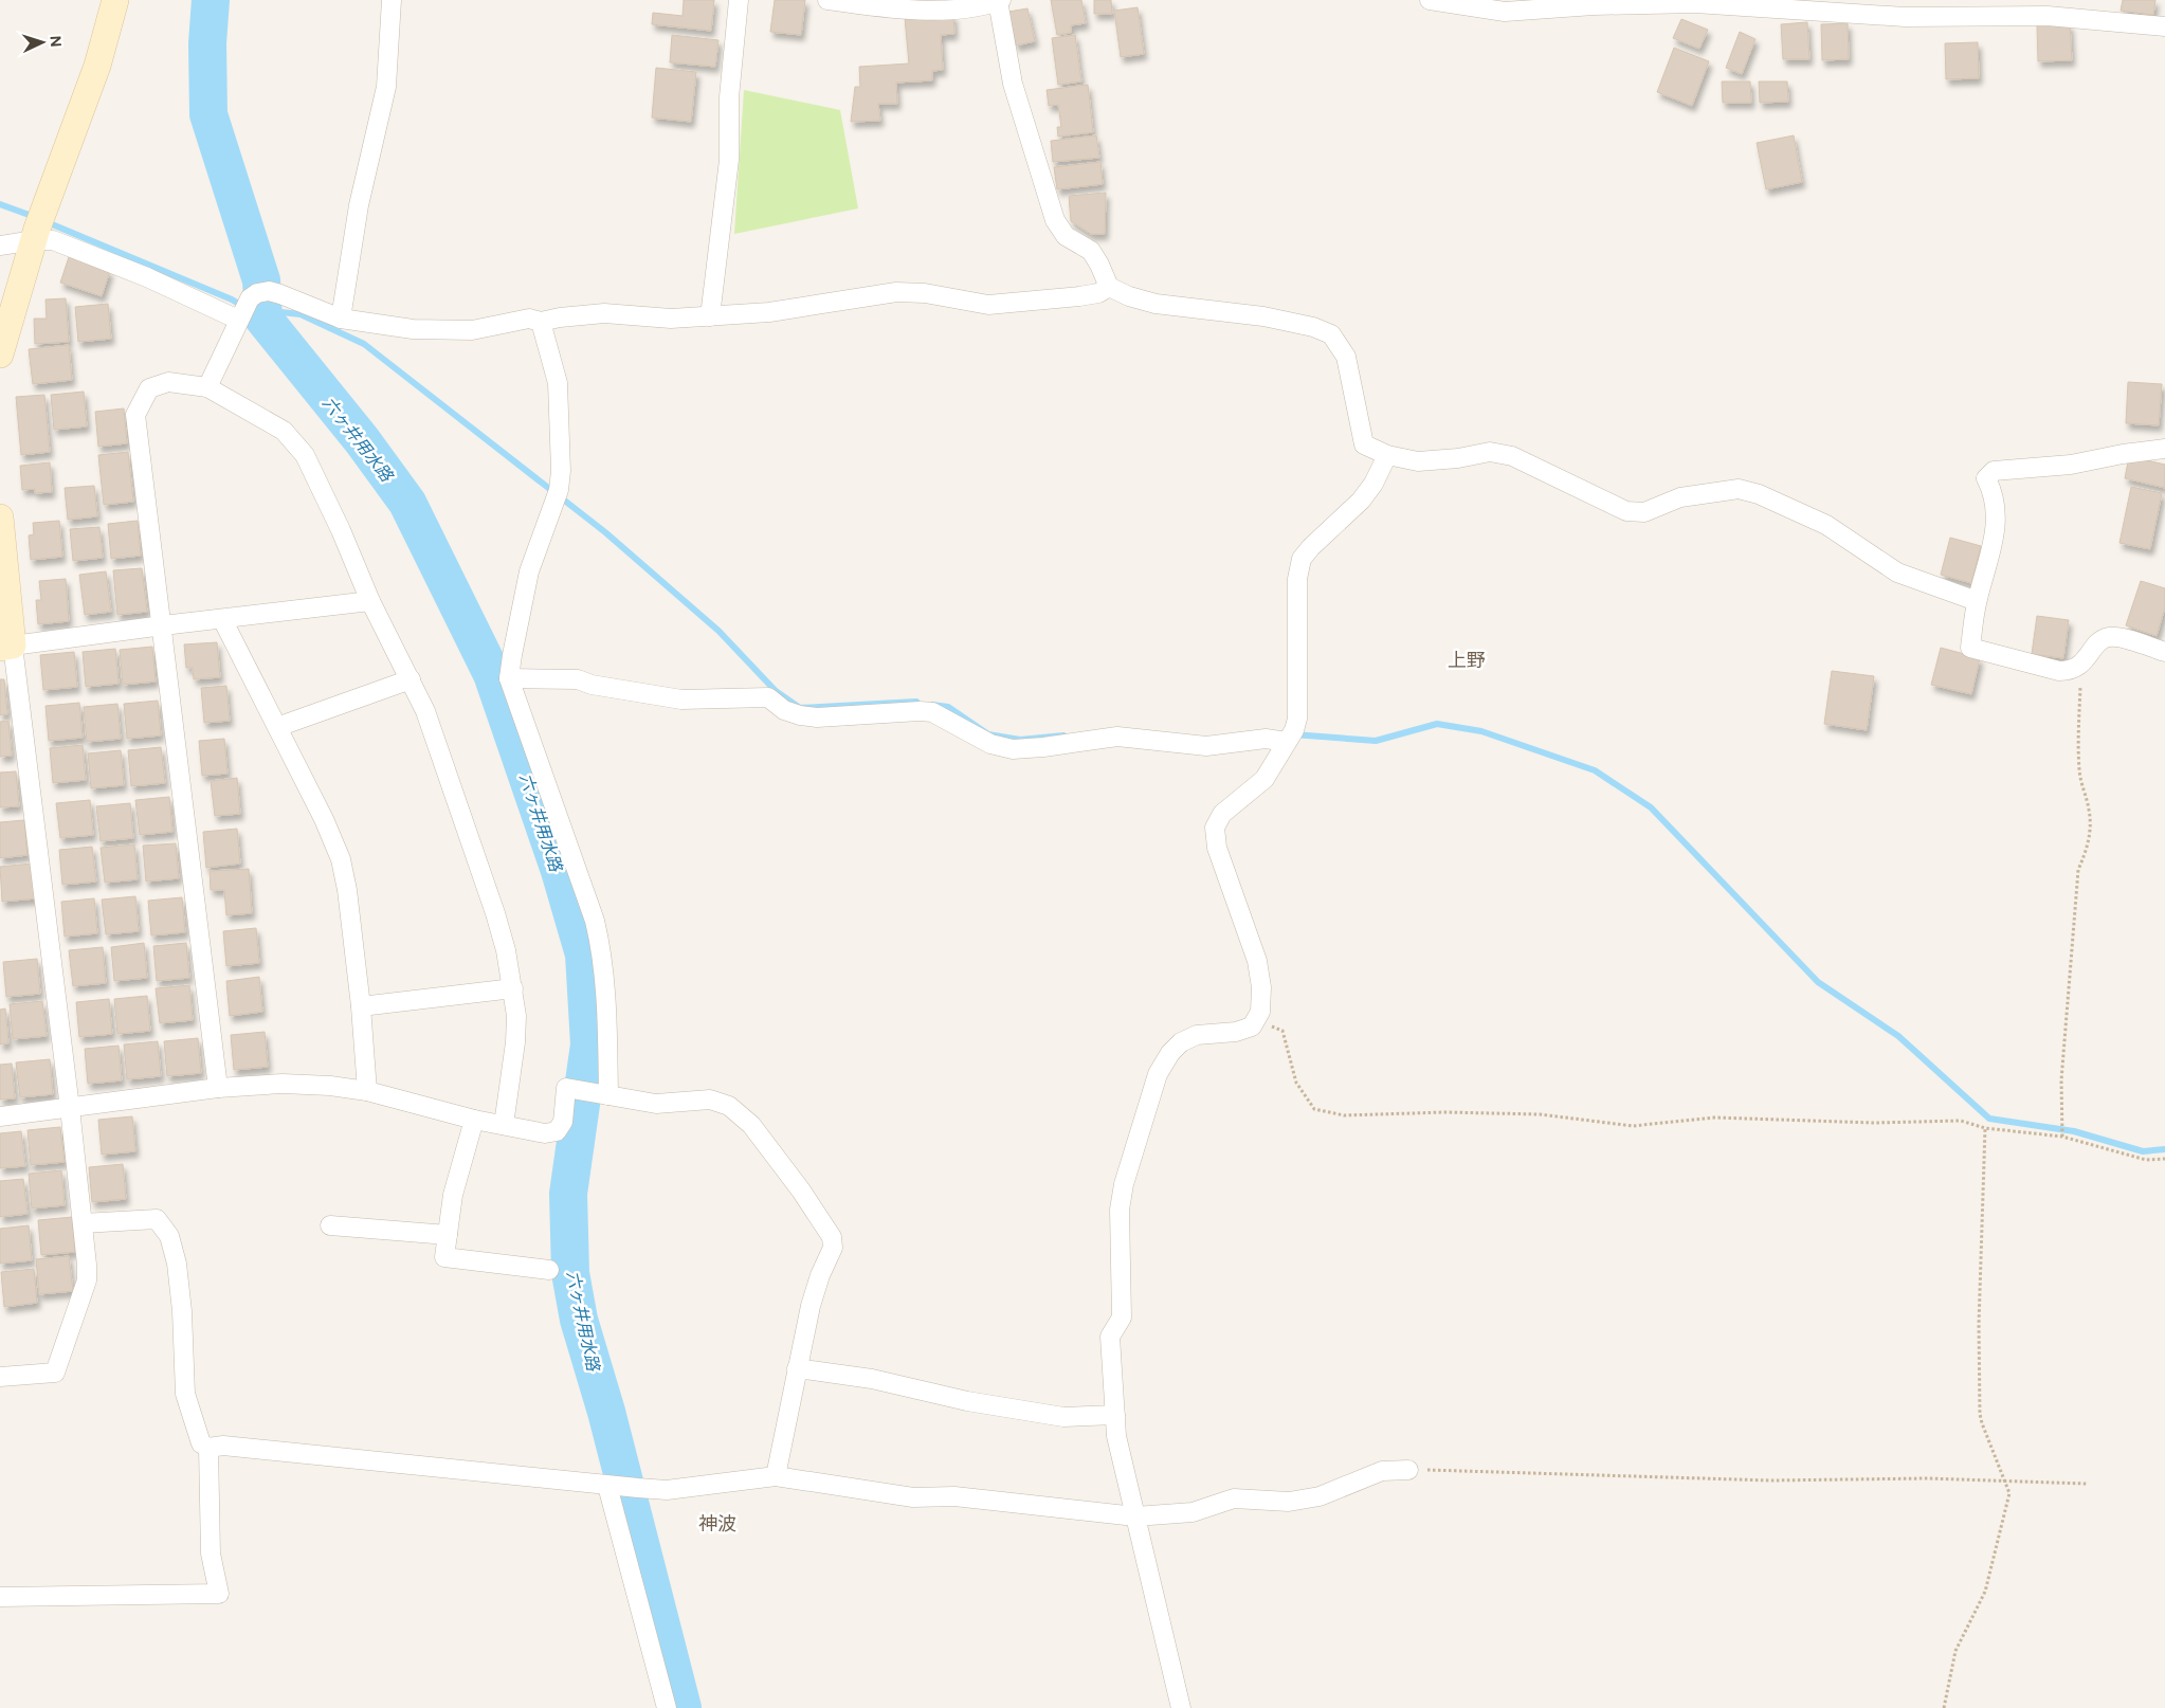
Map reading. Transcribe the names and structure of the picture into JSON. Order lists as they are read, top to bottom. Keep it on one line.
{"districts":["上野","神波"],"water":["六ヶ井用水路"],"north":"right"}
